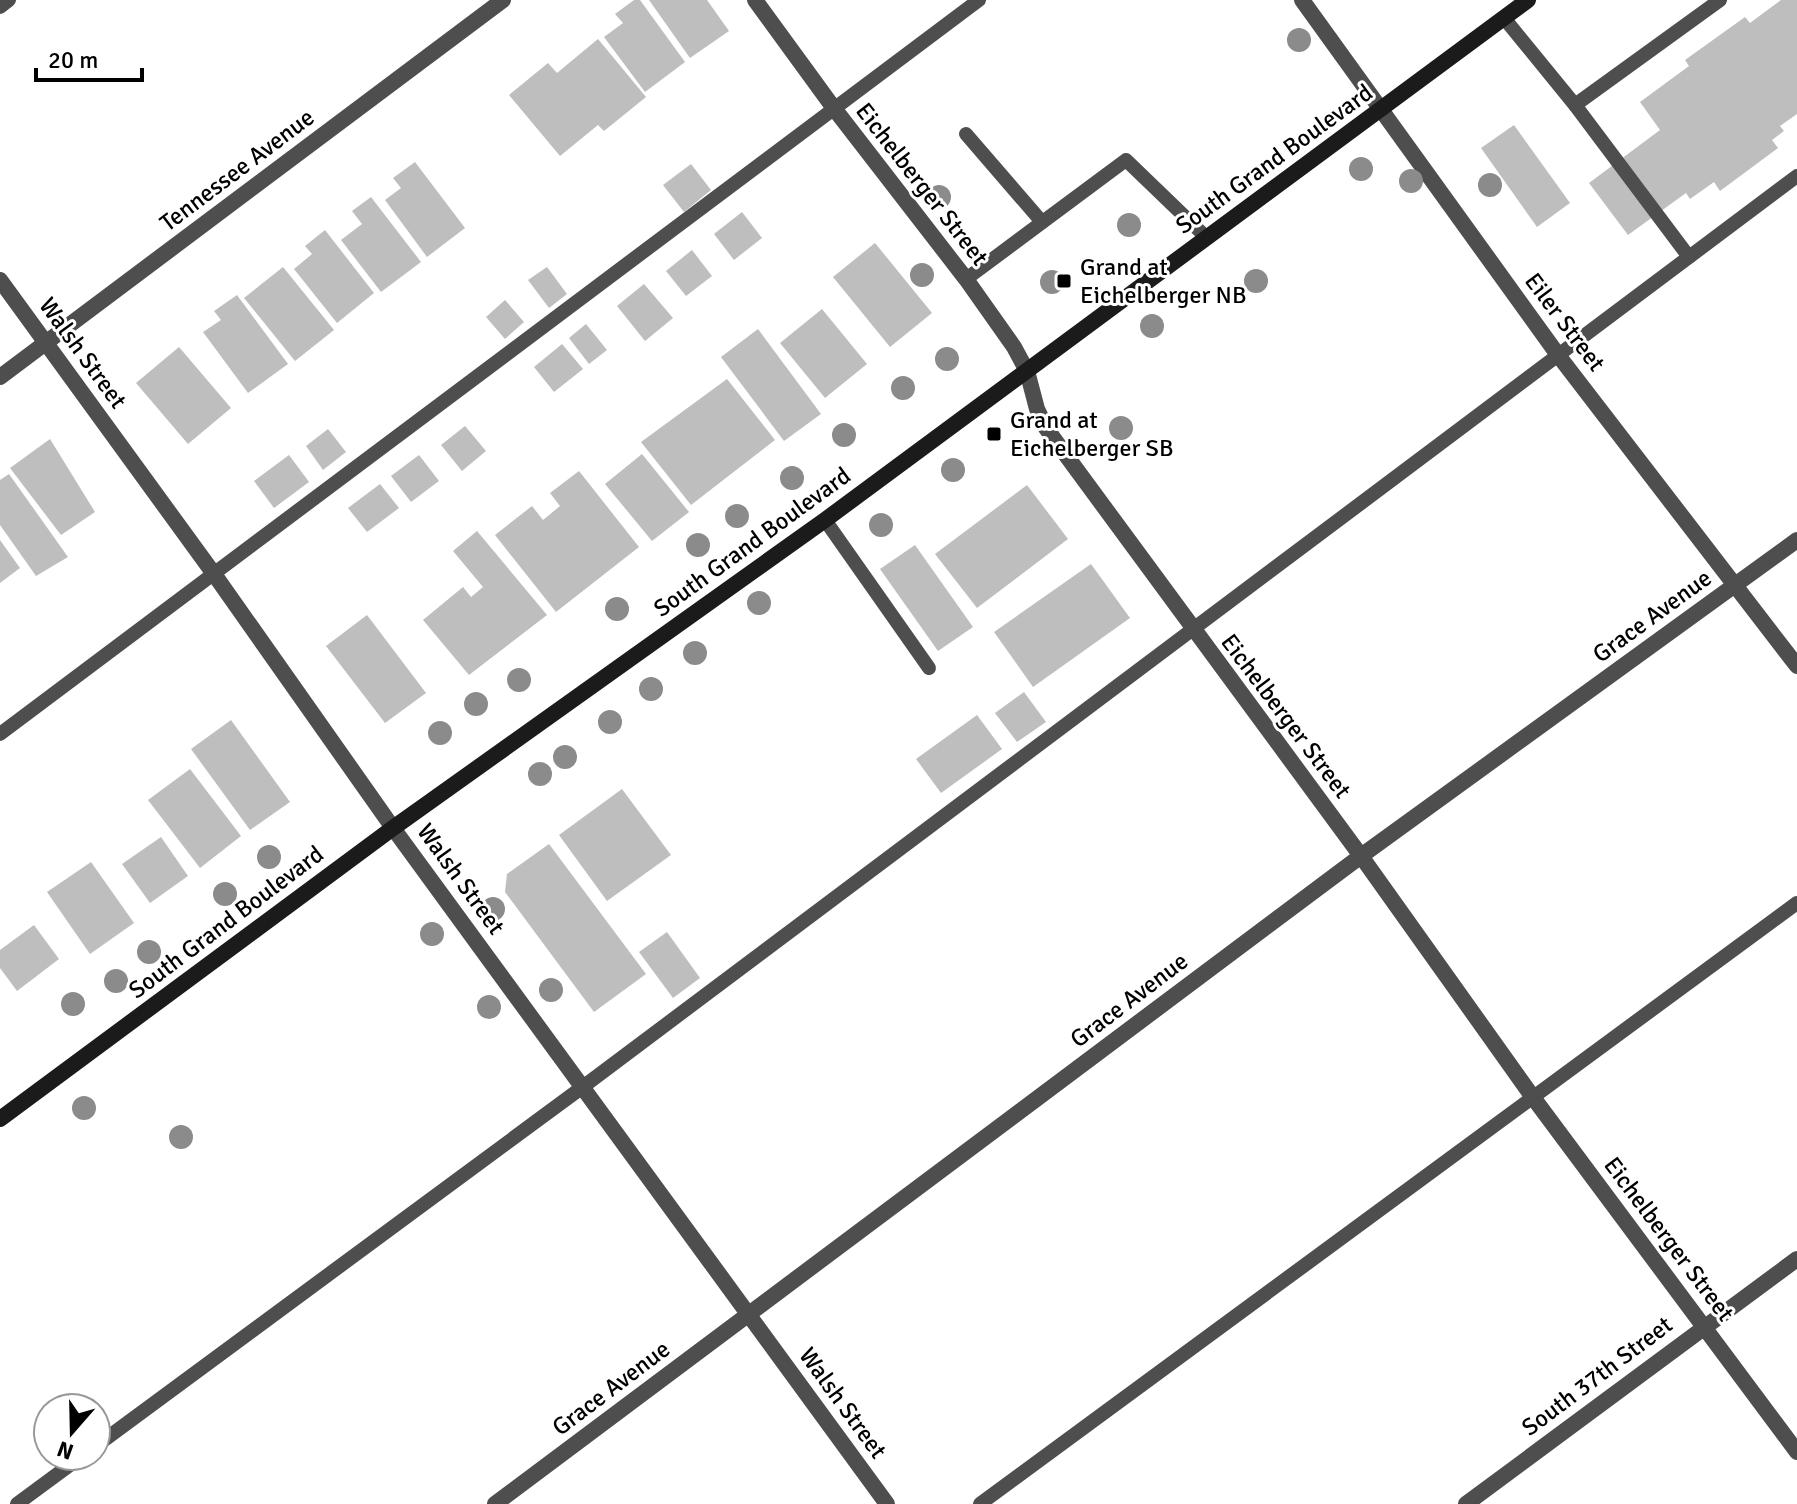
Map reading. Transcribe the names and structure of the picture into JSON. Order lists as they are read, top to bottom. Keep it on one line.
{"streets":{"main road":["South Grand Boulevard"],"street":["Tennessee Avenue","Eichelberger Street","Eiler Street","Walsh Street","Grace Avenue","South 37th Street"]},"crossings":[["South Grand Boulevard","Eichelberger Street"],["South Grand Boulevard","Eiler Street"],["South Grand Boulevard","Walsh Street"],["Tennessee Avenue","Walsh Street"],["Eichelberger Street","Grace Avenue"],["Eichelberger Street","South 37th Street"],["Eiler Street","Grace Avenue"],["Walsh Street","Grace Avenue"]],"places":{"transit":["Grand at Eichelberger NB","Grand at Eichelberger SB"]},"scale_bar":"20 m","north":"bottom"}
